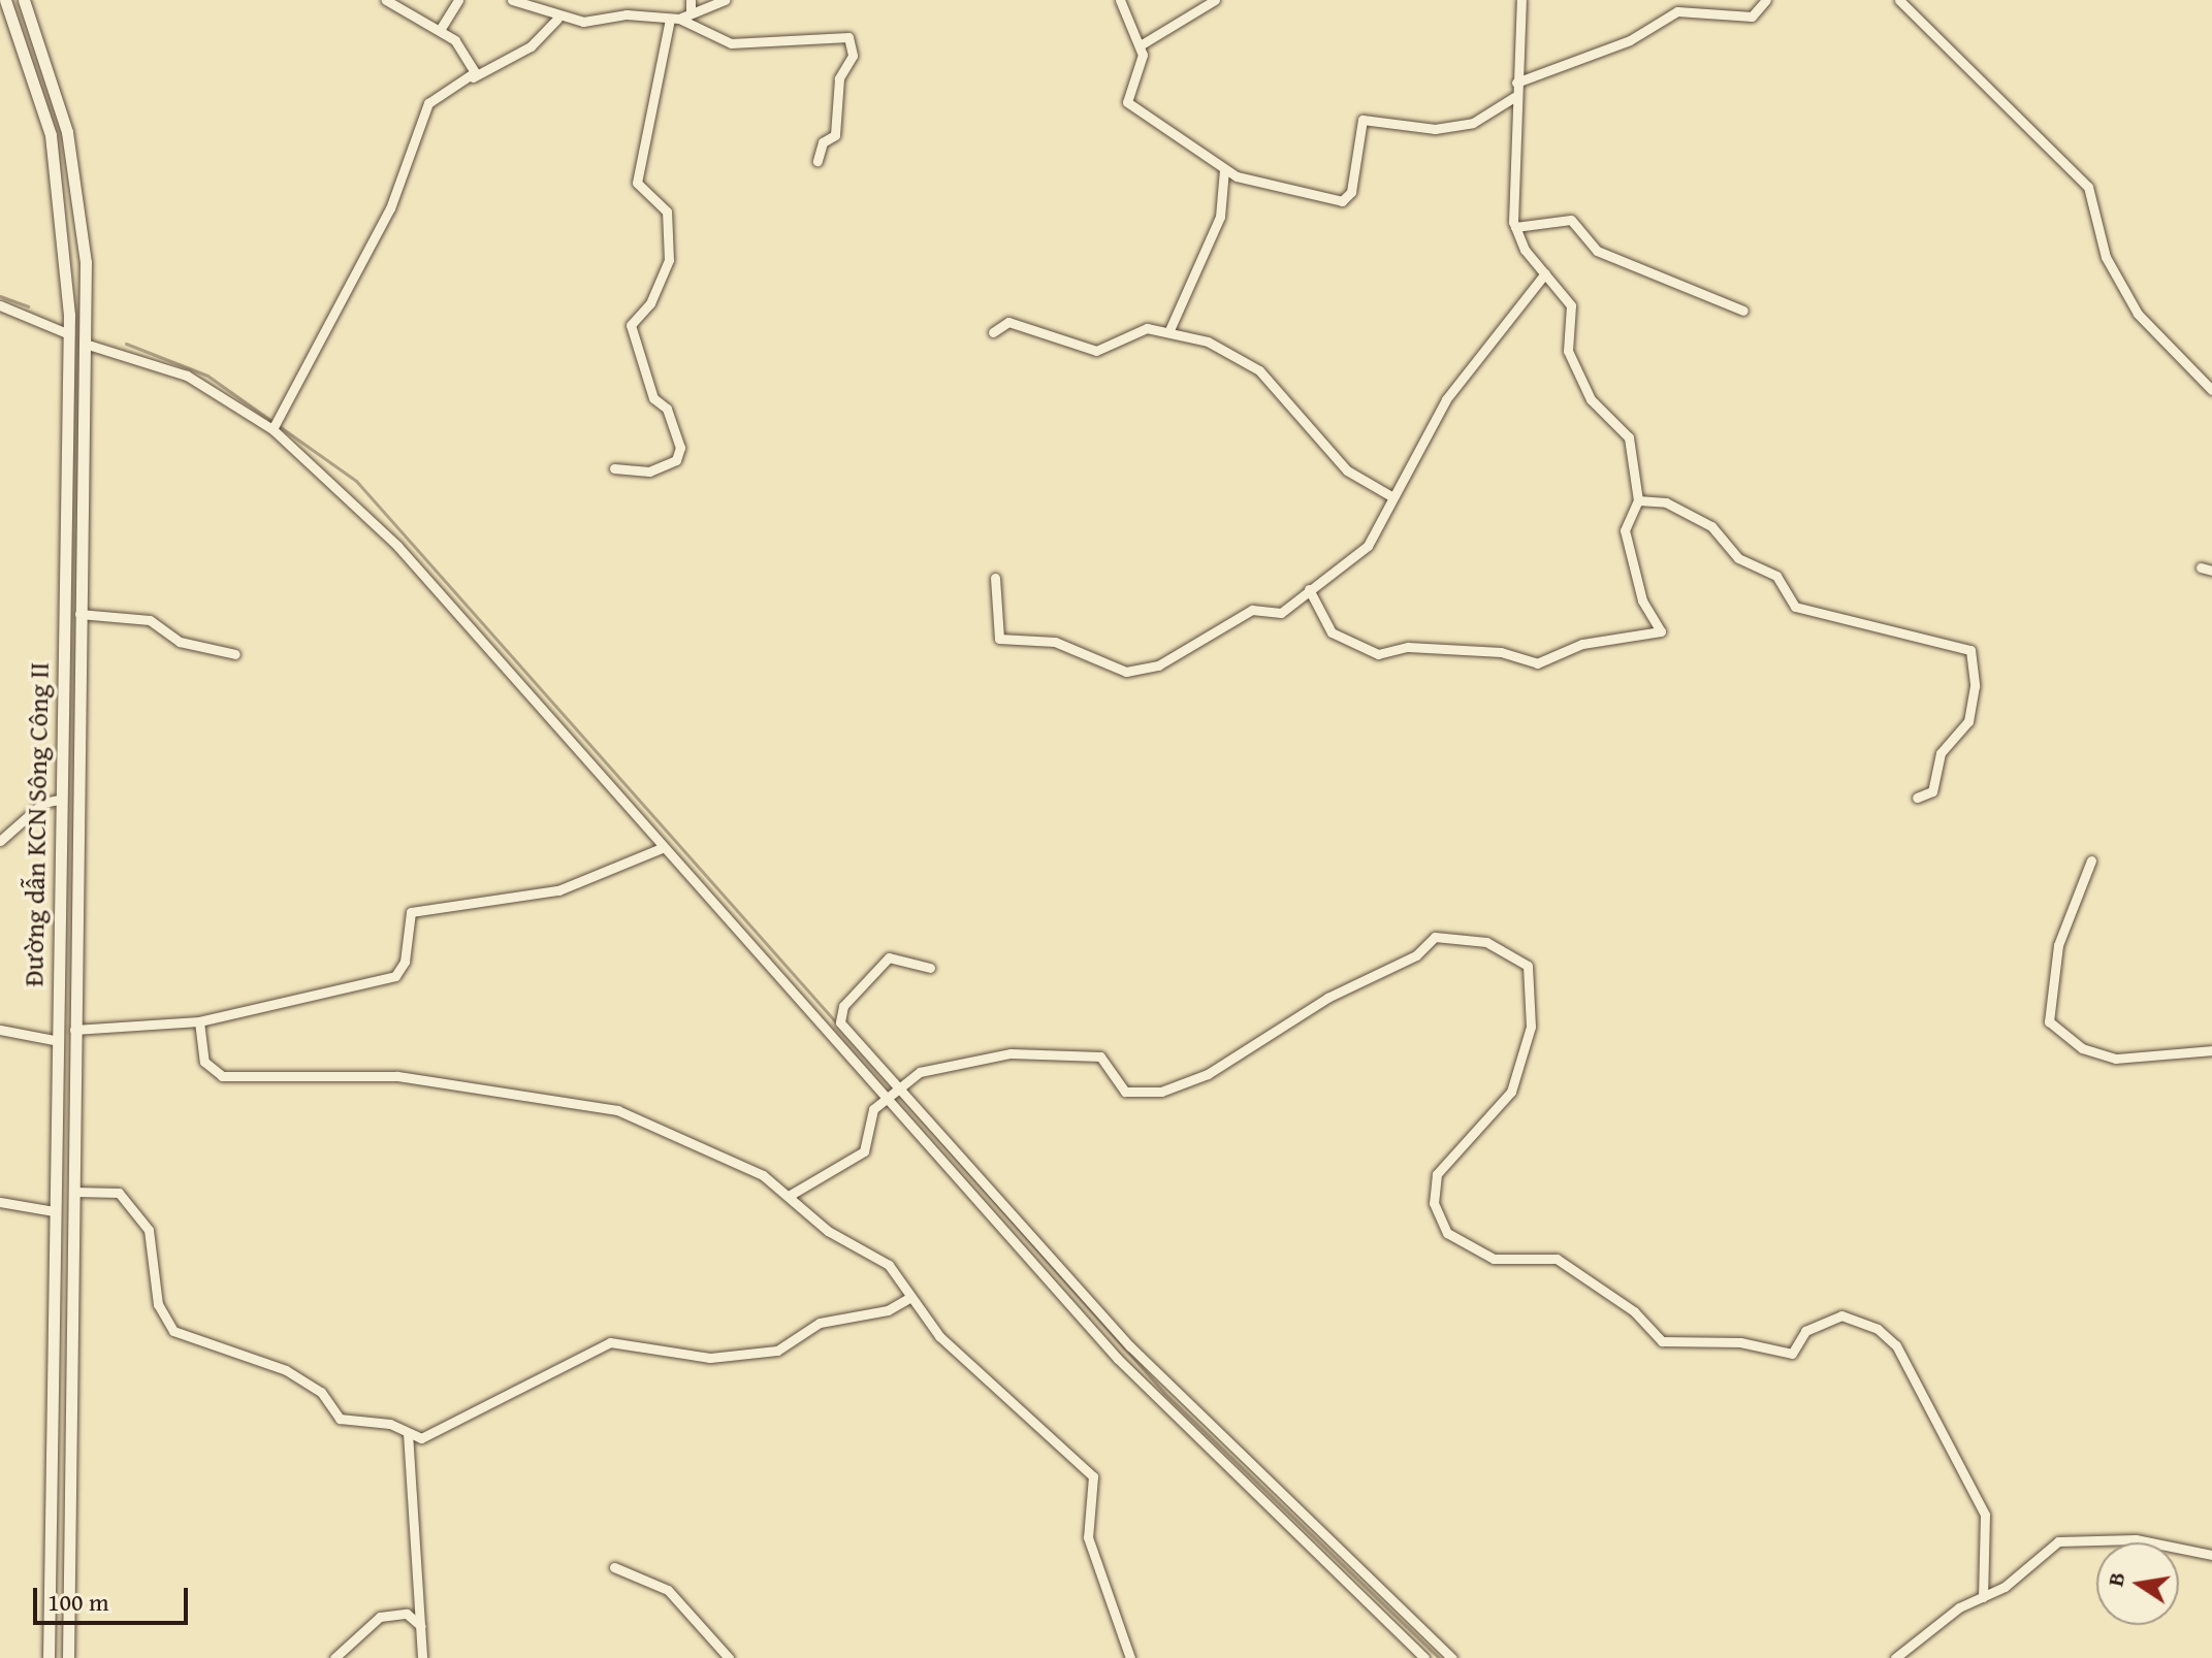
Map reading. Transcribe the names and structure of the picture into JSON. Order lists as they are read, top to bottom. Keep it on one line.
{"streets":{"street":["Đường dẫn KCN Sông Công II"]},"scale_bar":"100 m","north":"left"}
